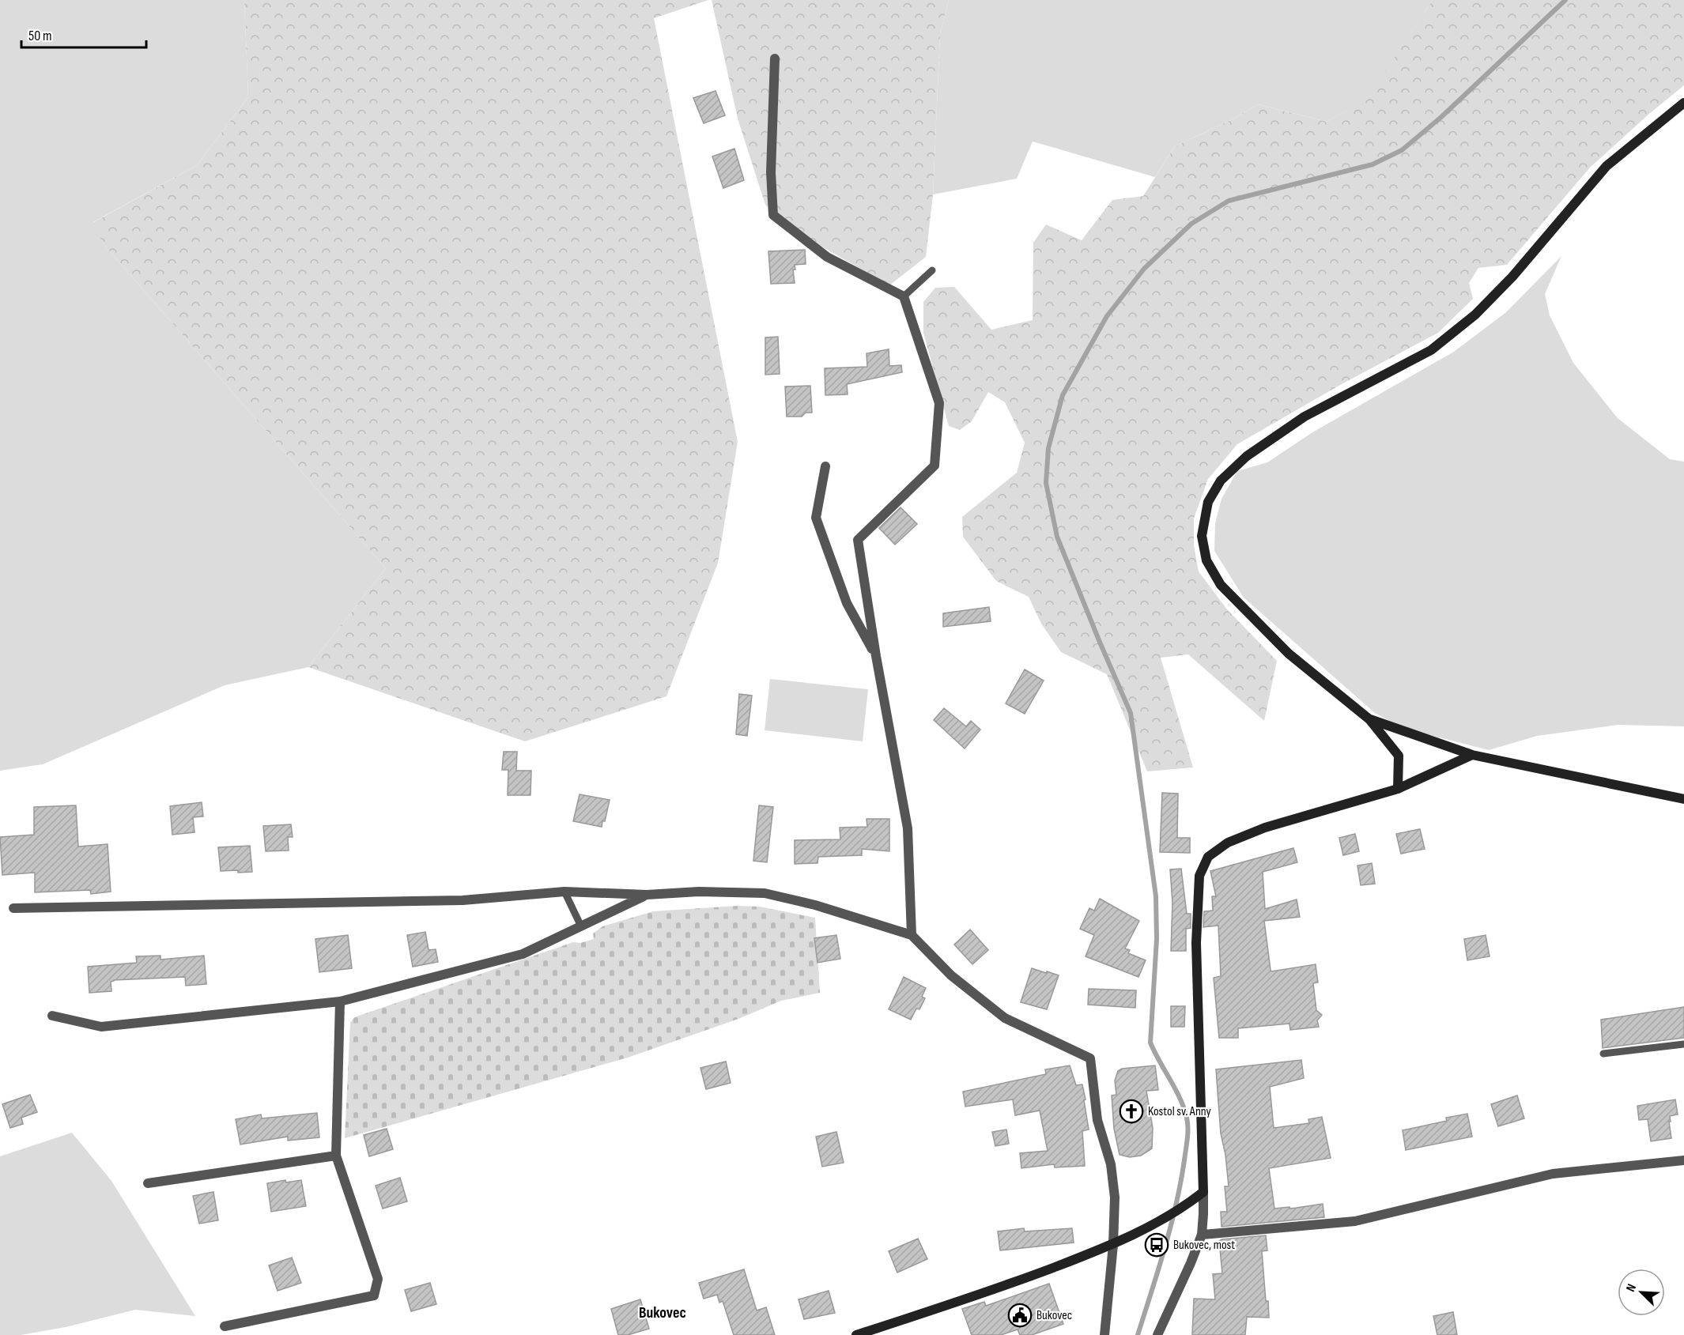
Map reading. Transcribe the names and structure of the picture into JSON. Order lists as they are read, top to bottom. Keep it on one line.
{"districts":["Bukovec"],"places":{"church":["Kostol sv. Anny"],"bus stop":["Bukovec, most"],"public building":["Bukovec"]},"scale_bar":"50 m","north":"top left"}
